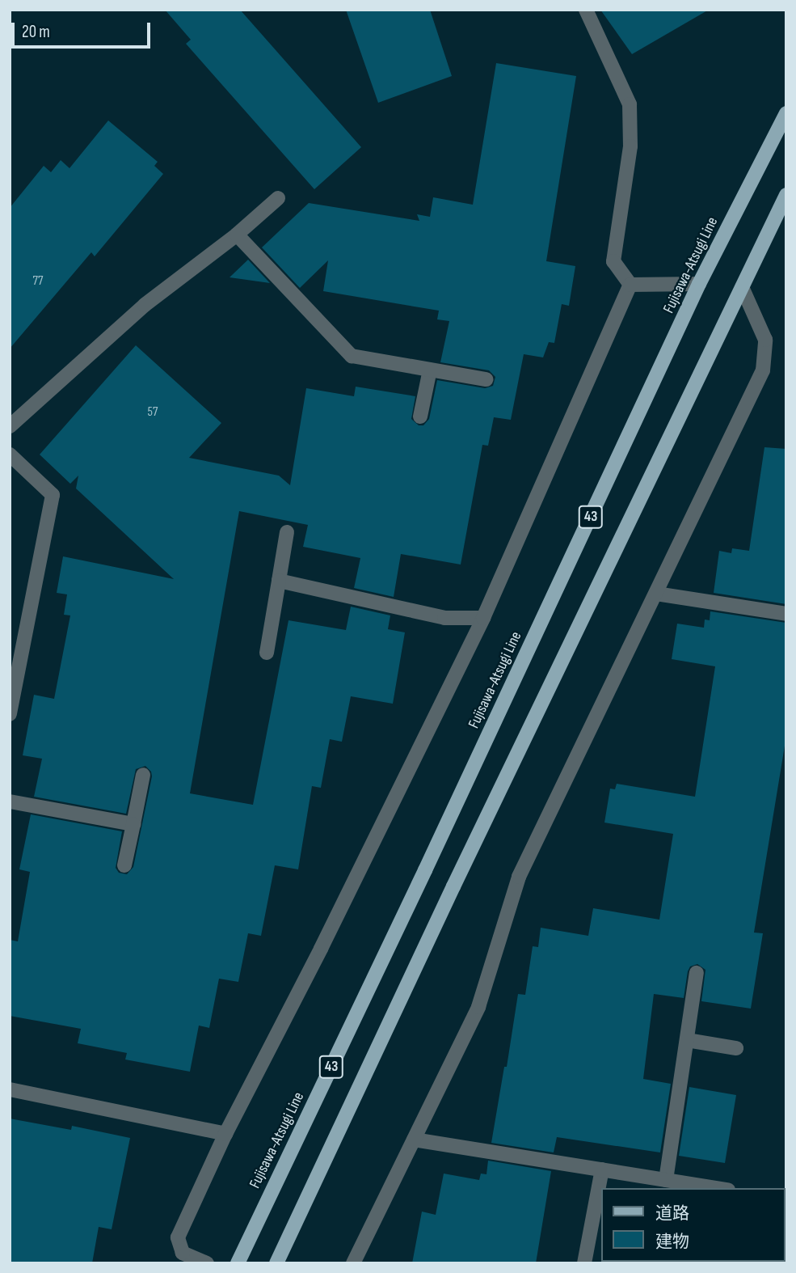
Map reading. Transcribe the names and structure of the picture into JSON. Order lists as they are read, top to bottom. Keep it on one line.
{"streets":{"main road":["Fujisawa-Atsugi Line","43"]},"house_numbers":["77","57"],"legend":["道路","建物"],"scale_bar":"20 m"}
